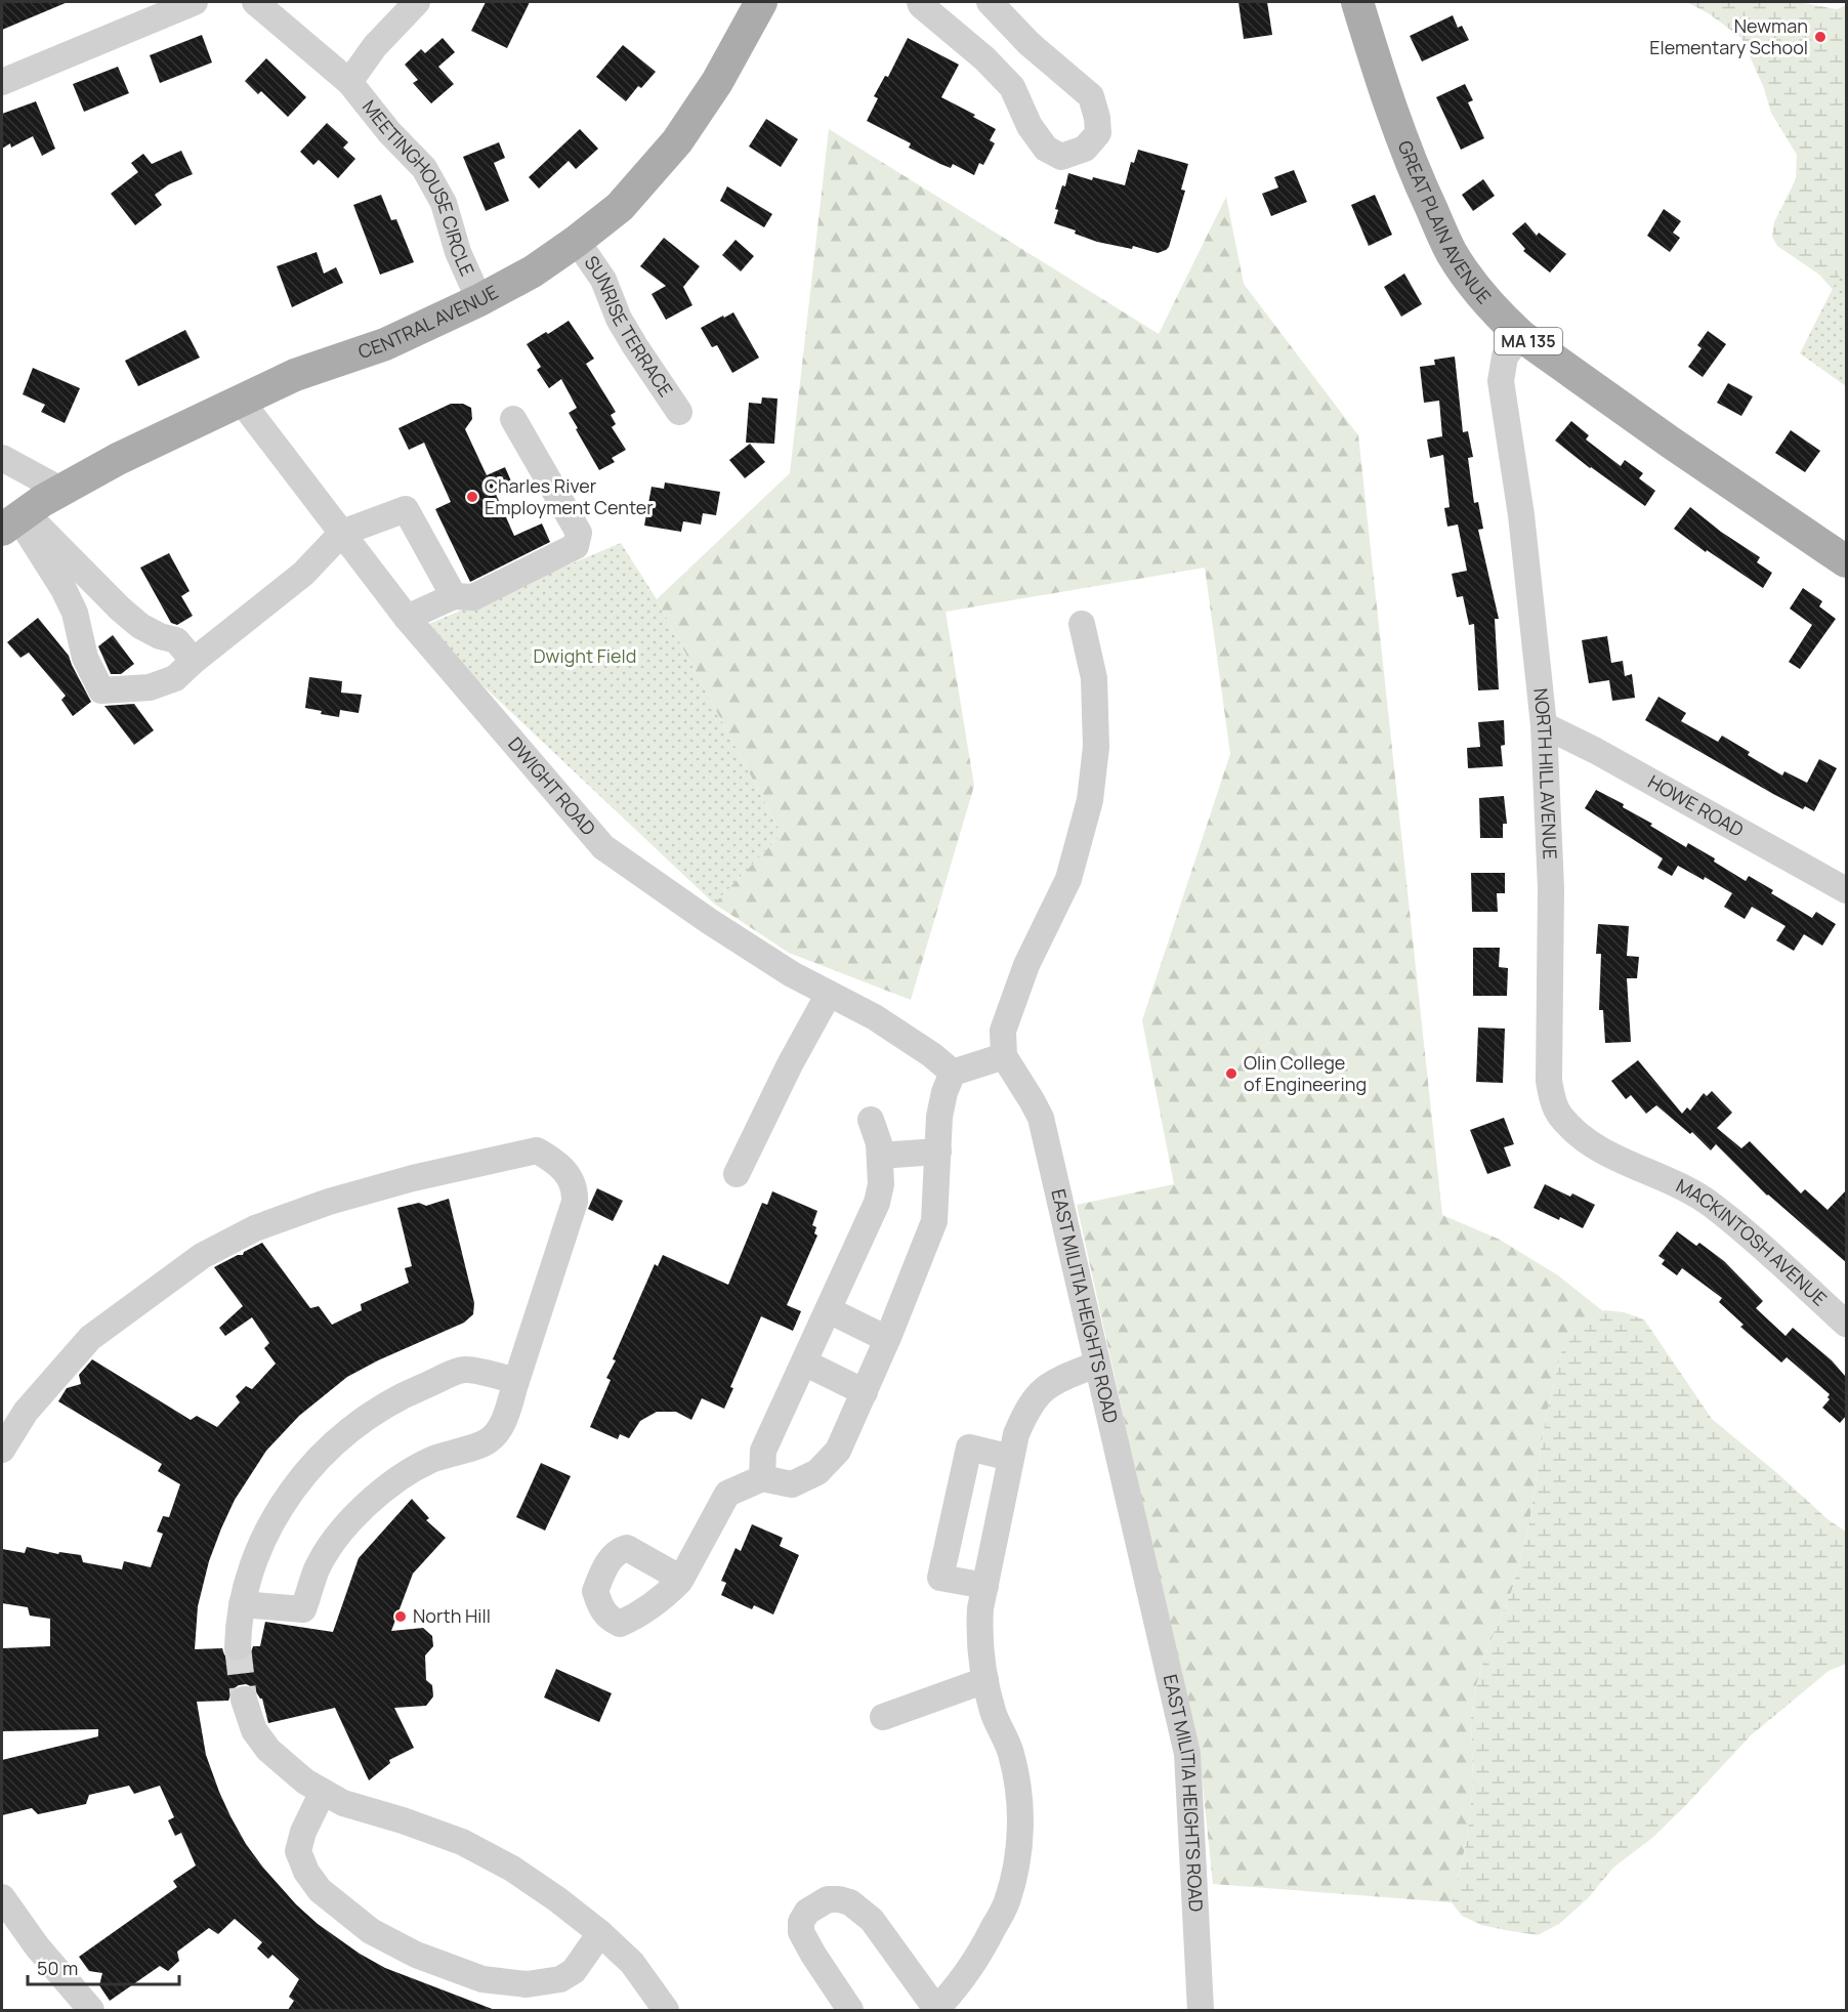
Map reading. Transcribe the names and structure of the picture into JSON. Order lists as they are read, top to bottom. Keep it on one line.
{"streets":{"main road":["GREAT PLAIN AVENUE","CENTRAL AVENUE","MA 135"],"street":["MEETINGHOUSE CIRCLE","SUNRISE TERRACE","NORTH HILL AVENUE","DWIGHT ROAD","HOWE ROAD","MACKINTOSH AVENUE","EAST MILITIA HEIGHTS ROAD"]},"crossings":[["MEETINGHOUSE CIRCLE","CENTRAL AVENUE"],["GREAT PLAIN AVENUE","NORTH HILL AVENUE"],["CENTRAL AVENUE","SUNRISE TERRACE"],["CENTRAL AVENUE","DWIGHT ROAD"],["NORTH HILL AVENUE","HOWE ROAD"],["NORTH HILL AVENUE","MACKINTOSH AVENUE"]],"parks":["Dwight Field"],"places":["Newman Elementary School","Charles River Employment Center","Olin College of Engineering","North Hill"],"scale_bar":"50 m"}
